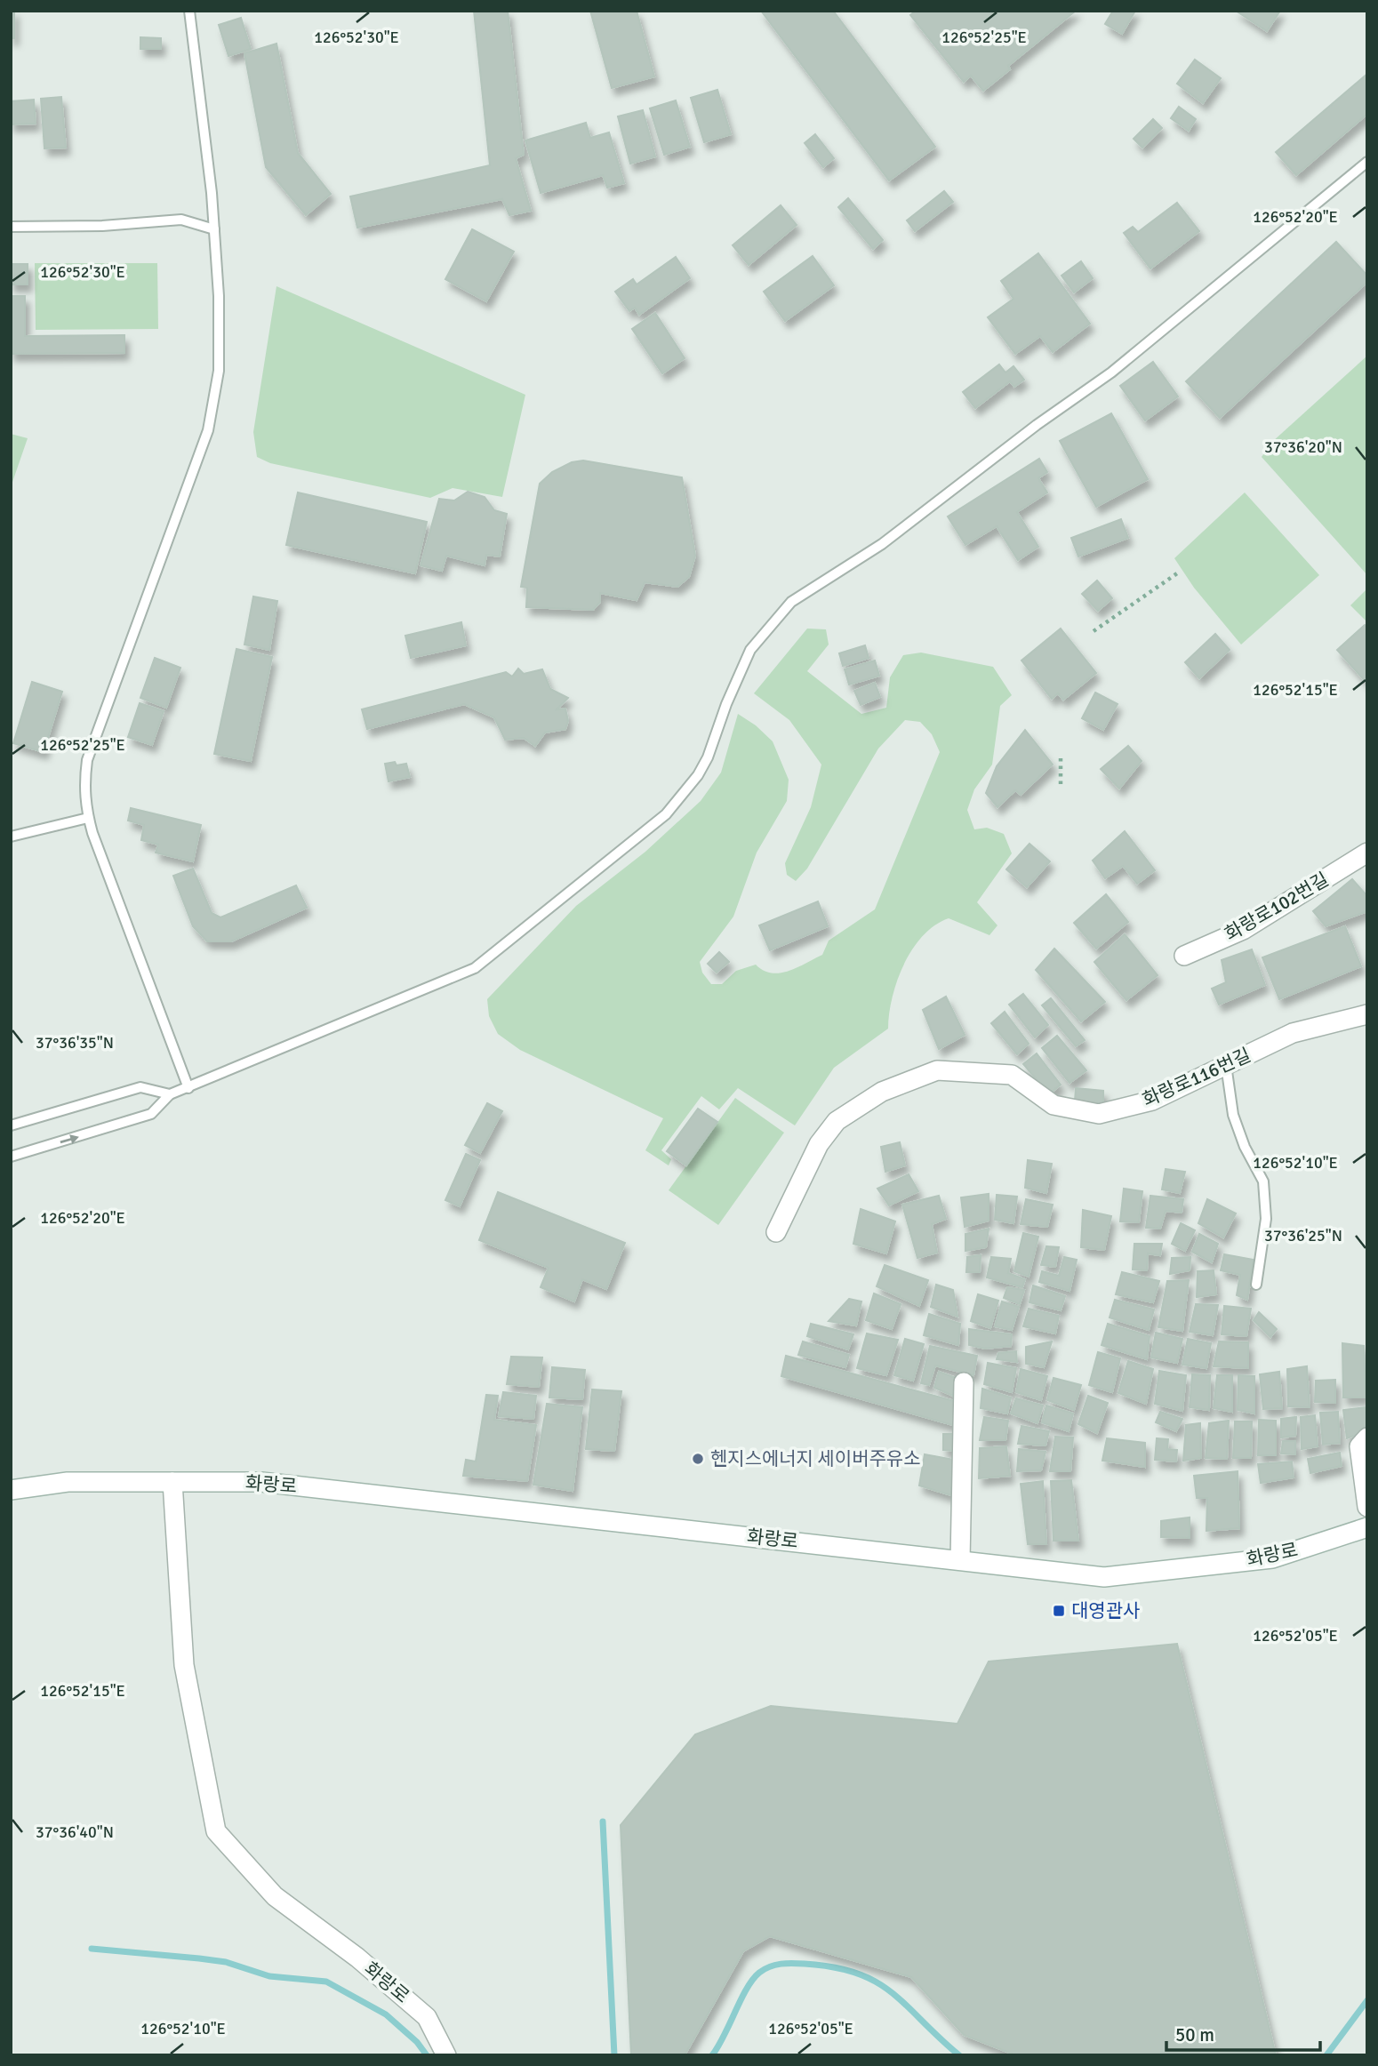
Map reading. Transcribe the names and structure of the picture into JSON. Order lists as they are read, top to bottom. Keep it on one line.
{"streets":{"street":["화랑로102번길","화랑로116번길","화랑로"]},"places":{"other":["헨지스에너지 세이버주유소"],"transit":["대영관사"]},"scale_bar":"50 m","coordinates":["126°52'30\"E","126°52'25\"E","126°52'20\"E","37°36'20\"N","126°52'15\"E","37°36'35\"N","126°52'10\"E","37°36'25\"N","126°52'05\"E","37°36'40\"N"]}
